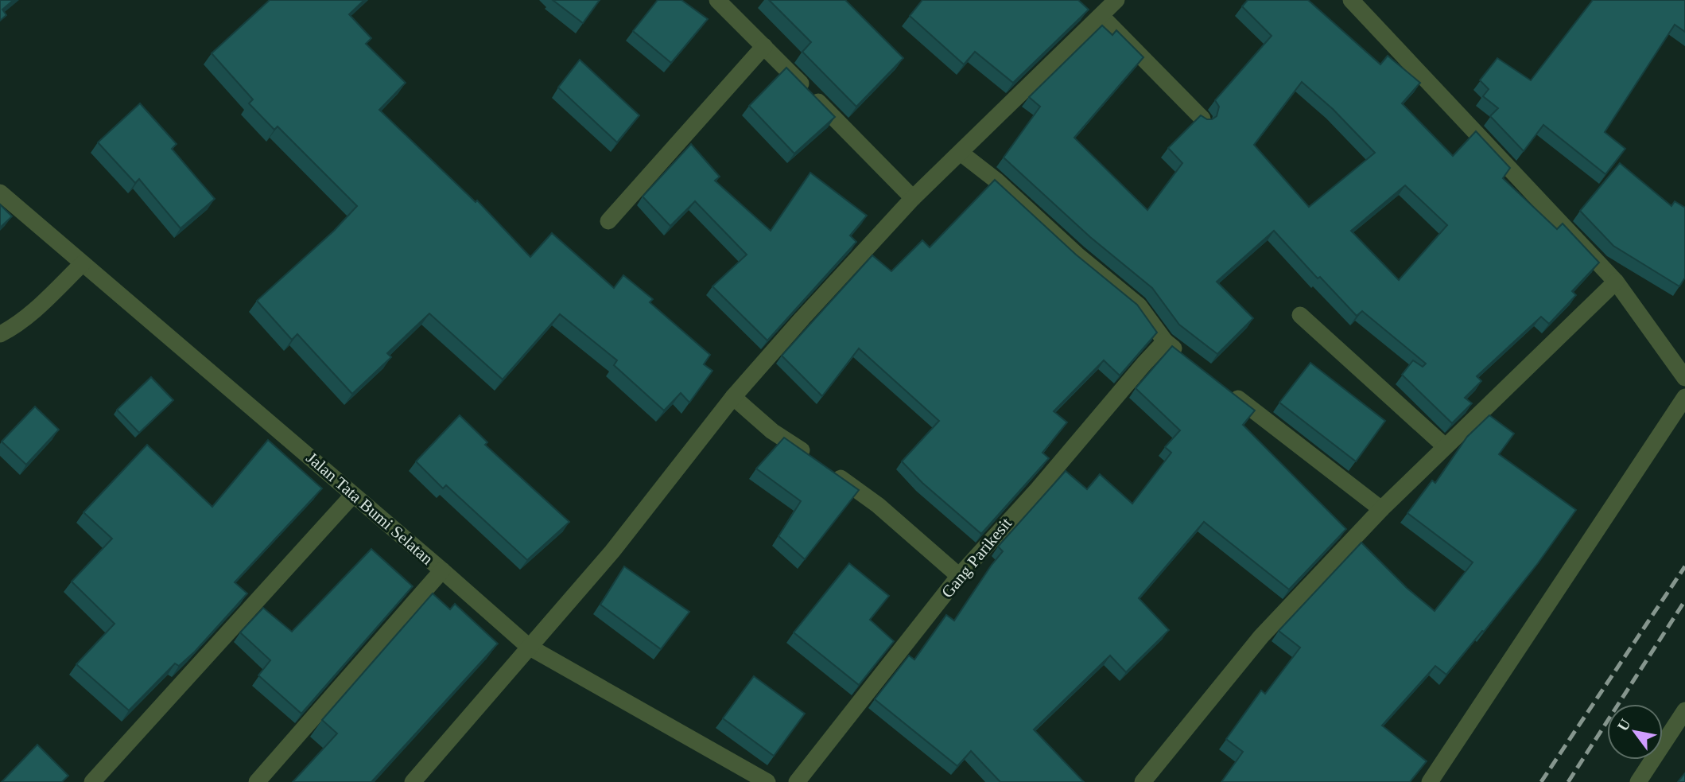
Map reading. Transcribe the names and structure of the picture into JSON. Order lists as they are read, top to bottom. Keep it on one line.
{"streets":{"street":["Jalan Tata Bumi Selatan","Gang Parikesit"]},"north":"top left"}
